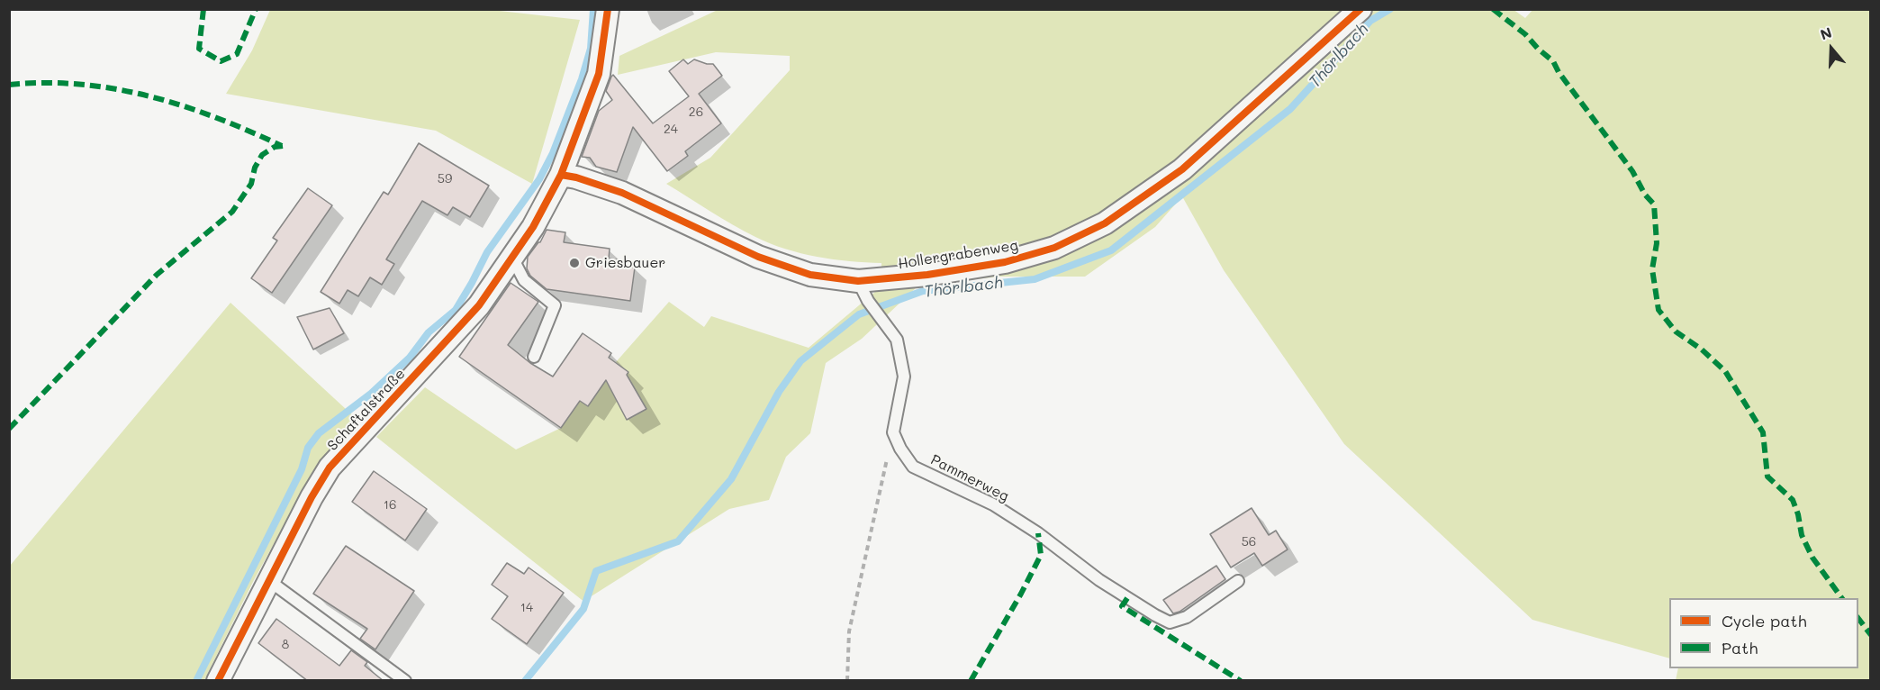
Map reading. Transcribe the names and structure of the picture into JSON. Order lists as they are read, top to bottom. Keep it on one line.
{"streets":{"street":["Hollergrabenweg","Schaftalstraße"],"lane":["Pammerweg"]},"crossings":[["Hollergrabenweg","Schaftalstraße"]],"water":["Thörlbach"],"places":["Griesbauer"],"house_numbers":["26","24","59","16","56","14","8"],"legend":["Cycle path","Path"],"north":"top"}
